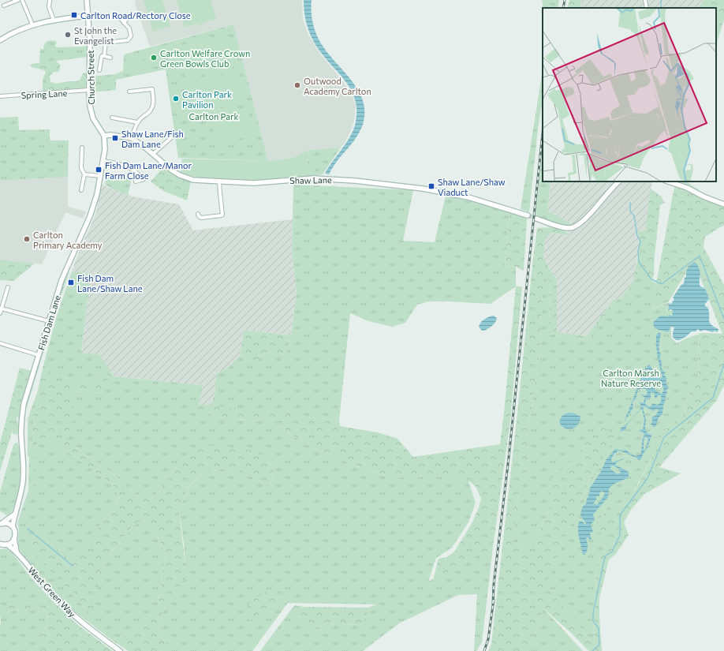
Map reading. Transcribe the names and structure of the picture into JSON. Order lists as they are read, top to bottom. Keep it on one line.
{"streets":{"street":["Church Street","Spring Lane","Shaw Lane","Fish Dam Lane","West Green Way"]},"crossings":[["Church Street","Spring Lane"],["Church Street","Shaw Lane"],["Church Street","Fish Dam Lane"],["Shaw Lane","Fish Dam Lane"],["Fish Dam Lane","West Green Way"]],"parks":["Carlton Park","Carlton Marsh Nature Reserve"],"places":{"transit":["Carlton Road/Rectory Close","Shaw Lane/Fish Dam Lane","Fish Dam Lane/Manor Farm Close","Shaw Lane/Shaw Viaduct","Fish Dam Lane/Shaw Lane"],"other":["St John the Evangelist","Carlton Welfare Crown Green Bowls Club","Outwood Academy Carlton","Carlton Park Pavilion","Carlton Primary Academy"]}}
